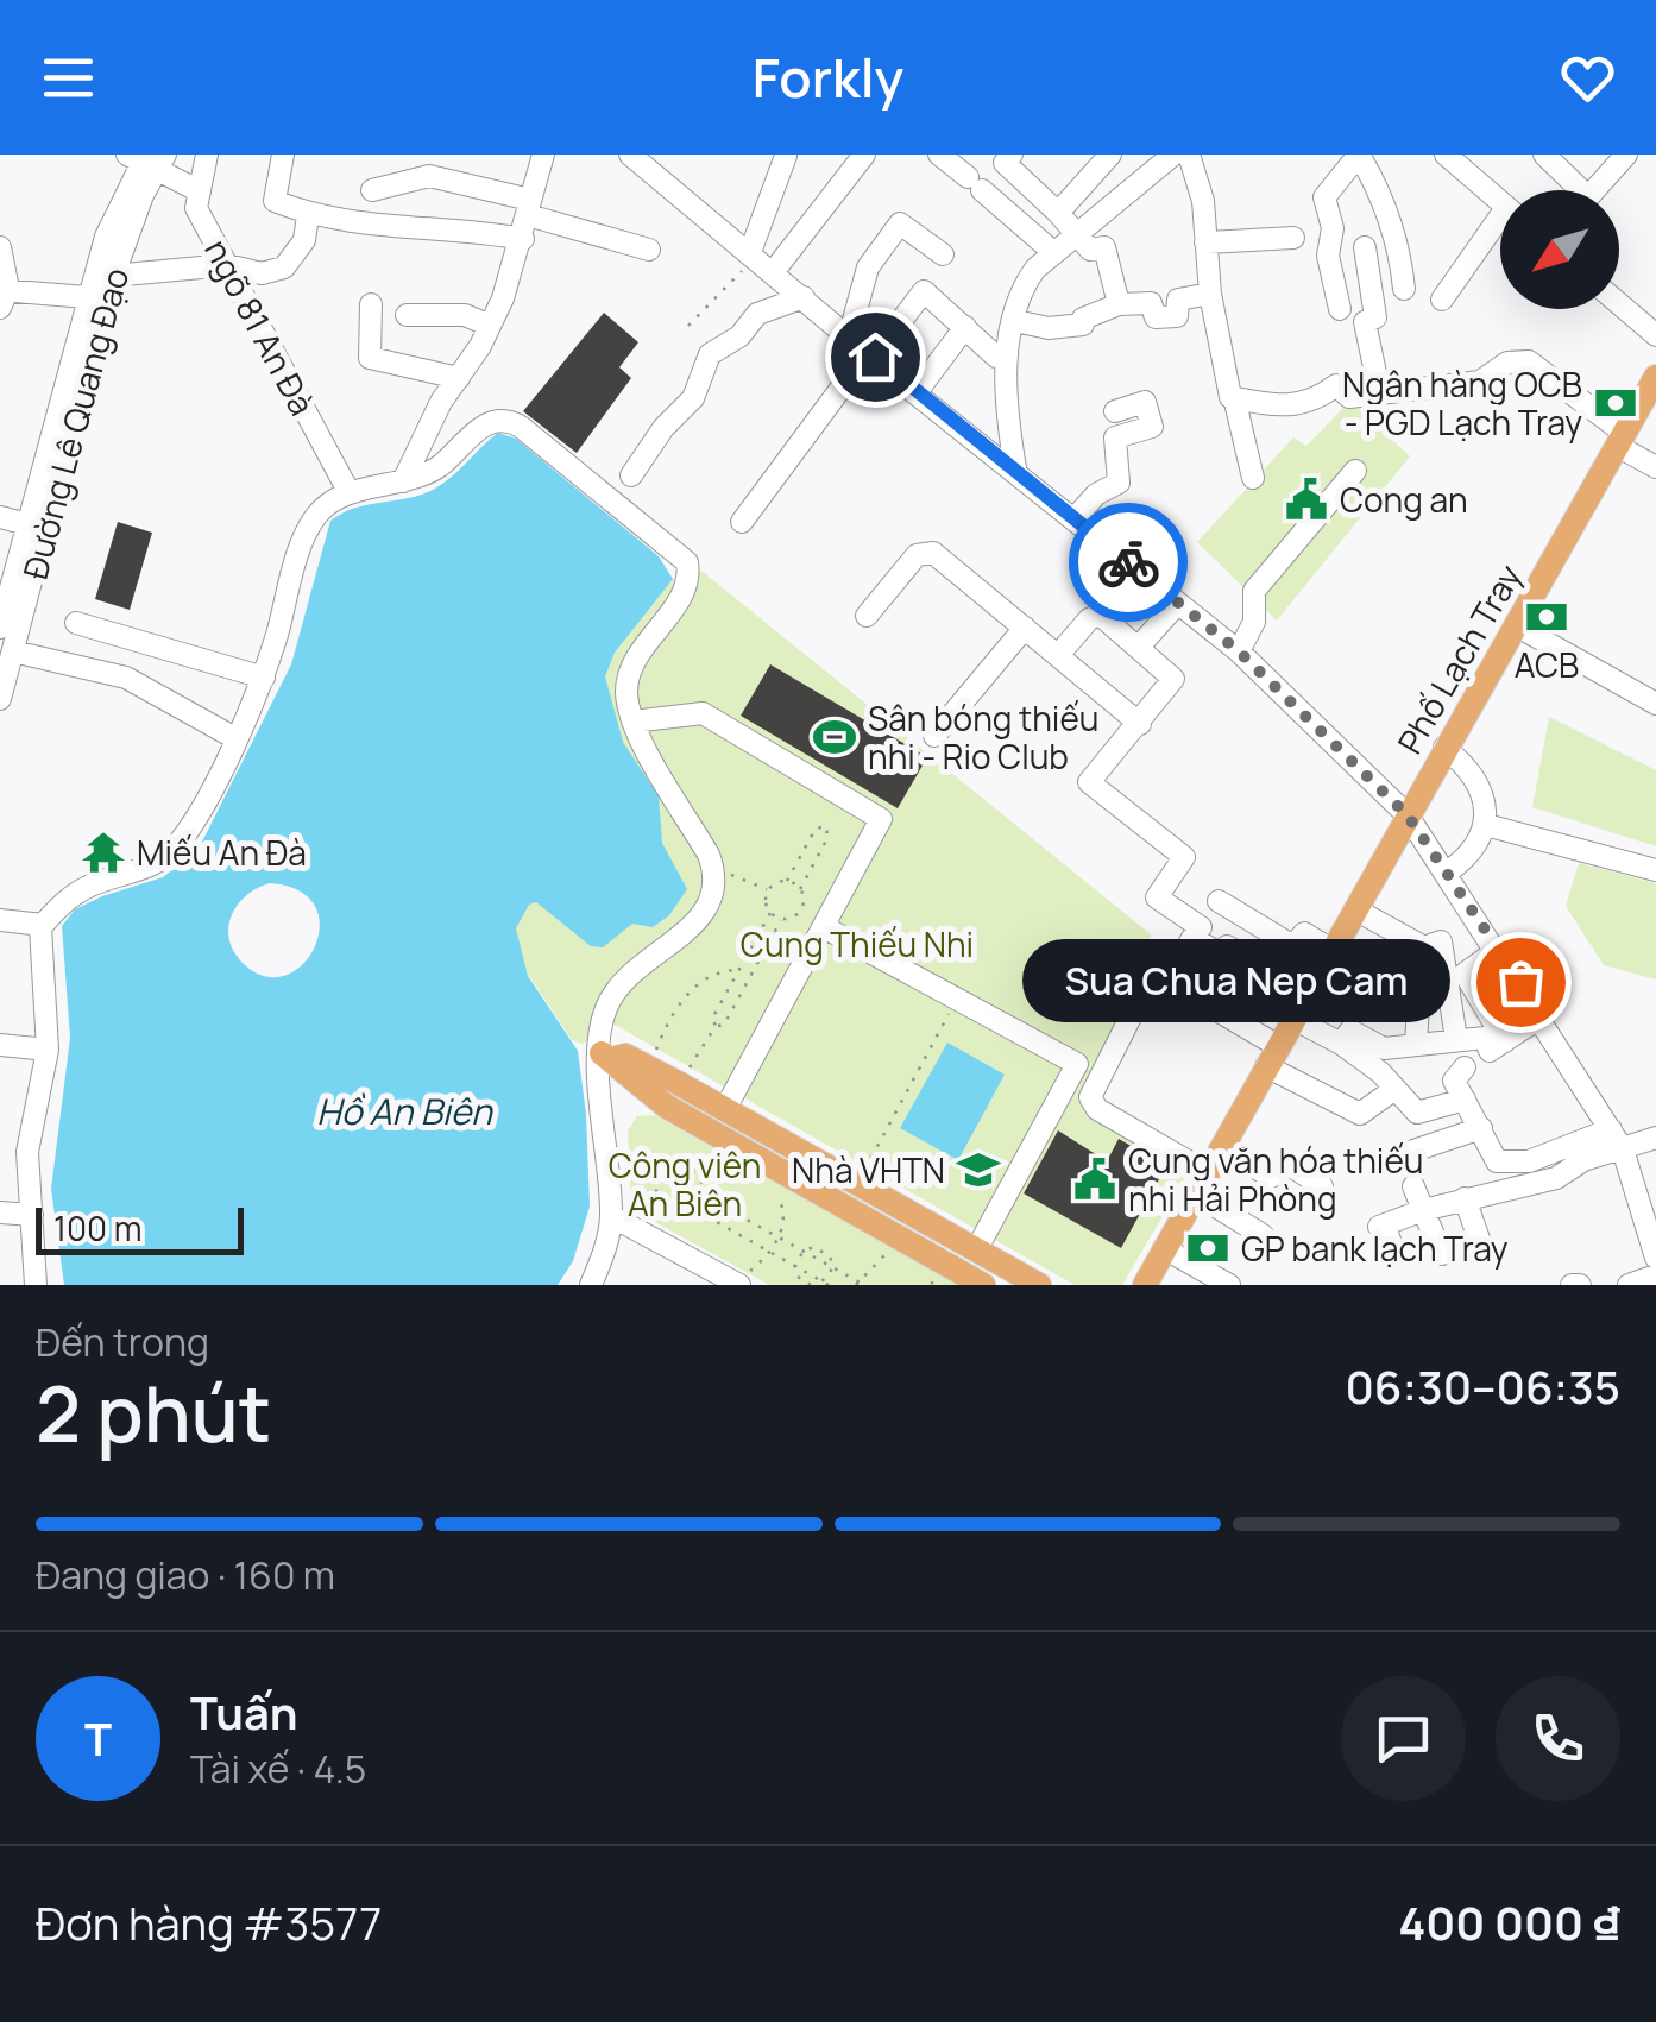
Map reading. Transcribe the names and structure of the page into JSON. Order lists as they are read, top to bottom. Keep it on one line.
{"streets":{"main road":["Phố Lạch Tray"],"street":["ngõ 81 An Đà","Đường Lê Quang Đạo"]},"water":["Hồ An Biên"],"parks":["Cung Thiếu Nhi","Công viên An Biên"],"places":{"bank":["Ngân hàng OCB - PGD Lạch Tray","ACB","GP bank lạch Tray"],"public building":["Cong an","Cung văn hóa thiếu nhi Hải Phòng"],"sports":["Sân bóng thiếu nhi - Rio Club"],"temple":["Miếu An Đà"],"other":["Sua Chua Nep Cam"],"school or university":["Nhà VHTN"]},"scale_bar":"100 m","north":"bottom left","page":{"header":"Forkly","bubble":"Sua Chua Nep Cam","scale":"100 m","heading":["2 phút","Đến trong","06:30–06:35"],"panel":["Tuấn","Tài xế · 4.5","Đơn hàng #3577","400 000 ₫"],"bar":"Đang giao · 160 m","round":"T"}}
